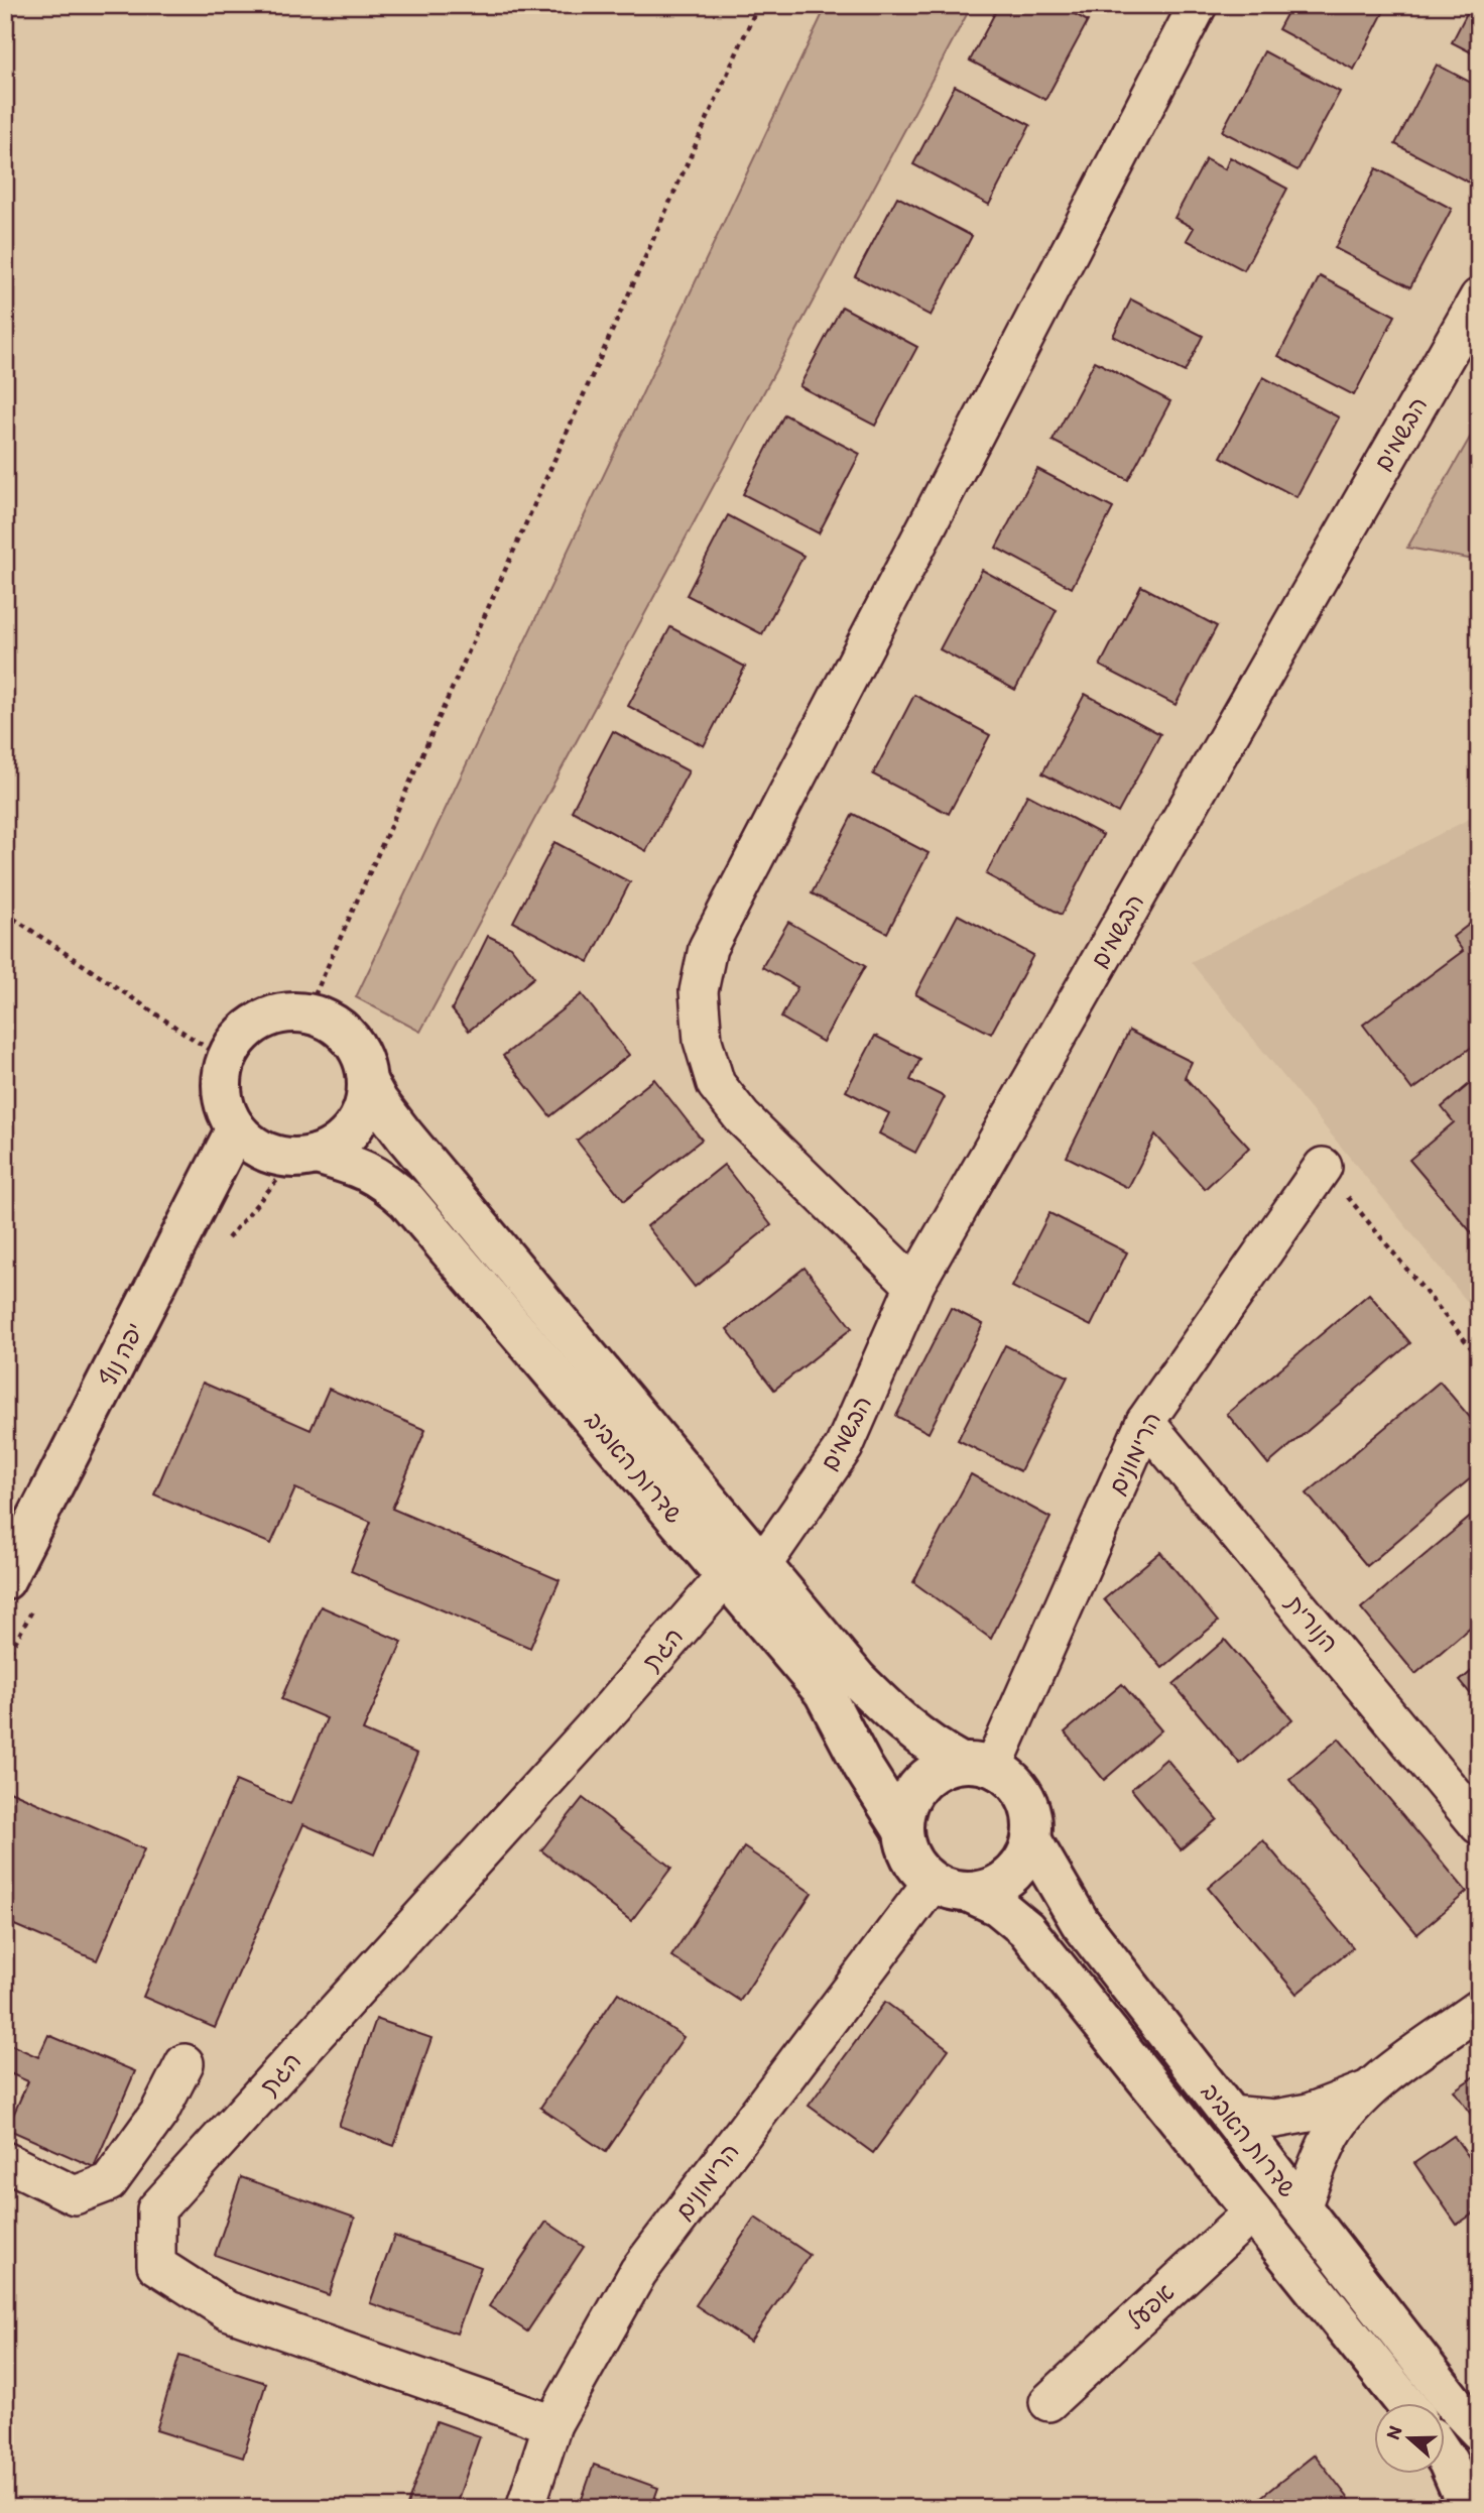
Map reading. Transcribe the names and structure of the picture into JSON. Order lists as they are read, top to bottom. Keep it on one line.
{"streets":{"street":["הבשמים","יפה נוף","הרימונים","שדרות האביב","הנורית","הגת","אפעל"]},"crossings":[["הבשמים","שדרות האביב"],["הבשמים","הגת"],["יפה נוף","שדרות האביב"],["הרימונים","שדרות האביב"],["הרימונים","הנורית"],["הרימונים","הגת"],["שדרות האביב","הגת"],["שדרות האביב","אפעל"]],"north":"left"}
